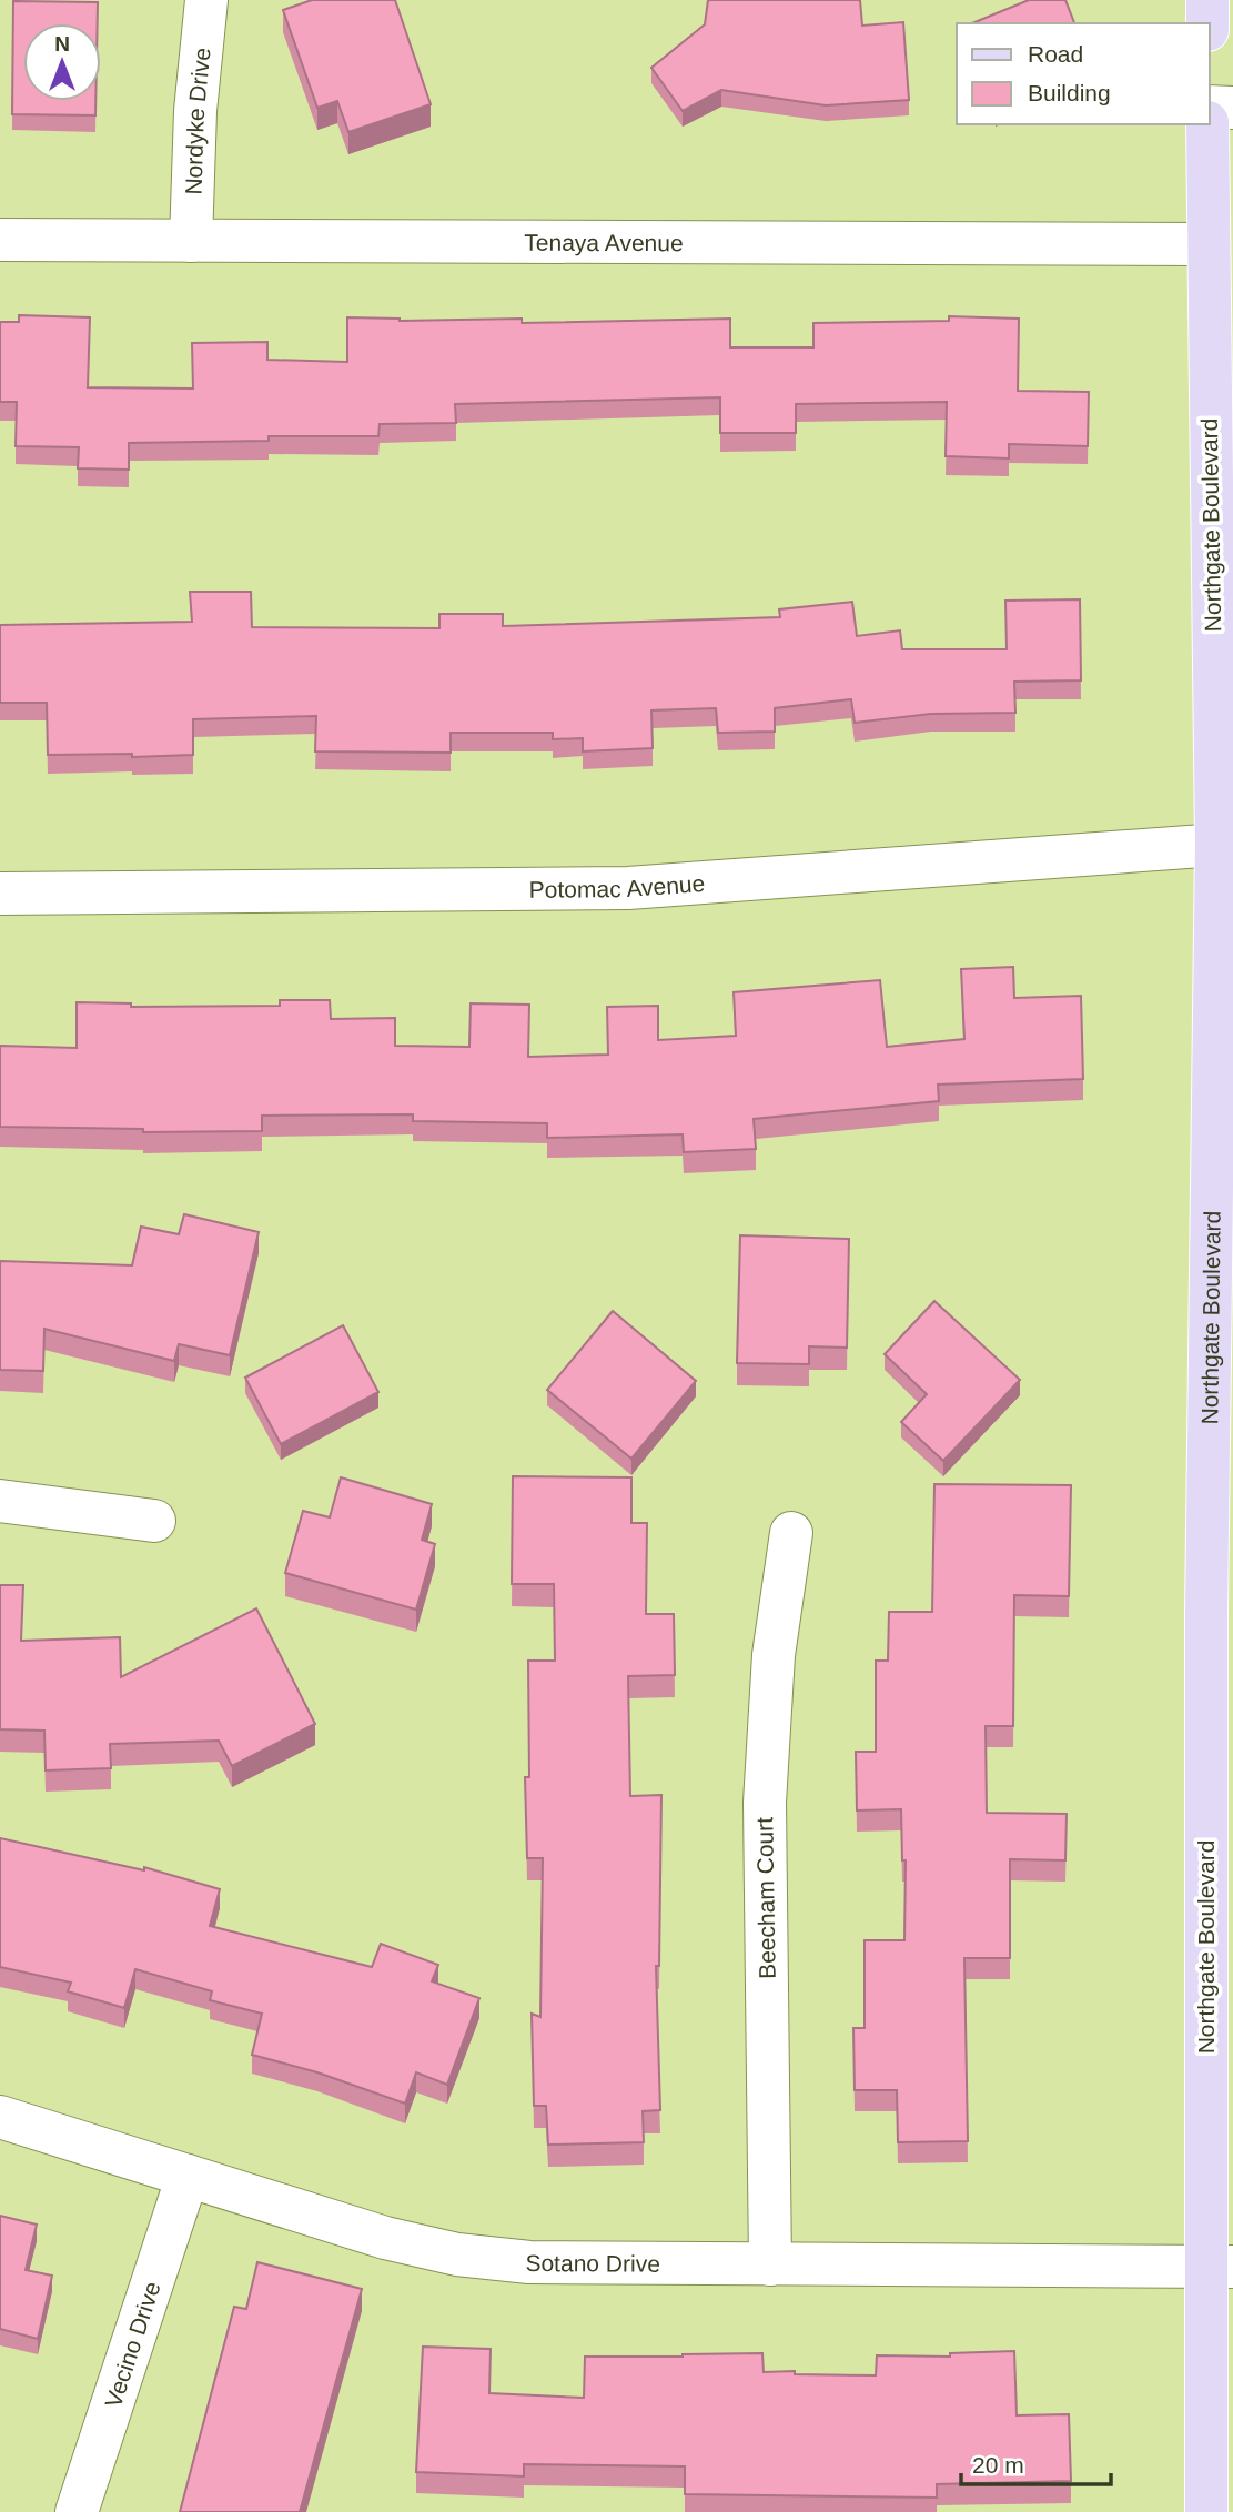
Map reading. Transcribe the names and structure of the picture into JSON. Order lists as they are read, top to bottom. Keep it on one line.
{"streets":{"main road":["Northgate Boulevard"],"street":["Nordyke Drive","Tenaya Avenue","Potomac Avenue","Beecham Court","Sotano Drive","Vecino Drive"]},"crossings":[["Nordyke Drive","Tenaya Avenue"],["Tenaya Avenue","Northgate Boulevard"],["Northgate Boulevard","Potomac Avenue"],["Northgate Boulevard","Sotano Drive"],["Beecham Court","Sotano Drive"],["Sotano Drive","Vecino Drive"]],"legend":["Road","Building"],"scale_bar":"20 m","north":"top"}
